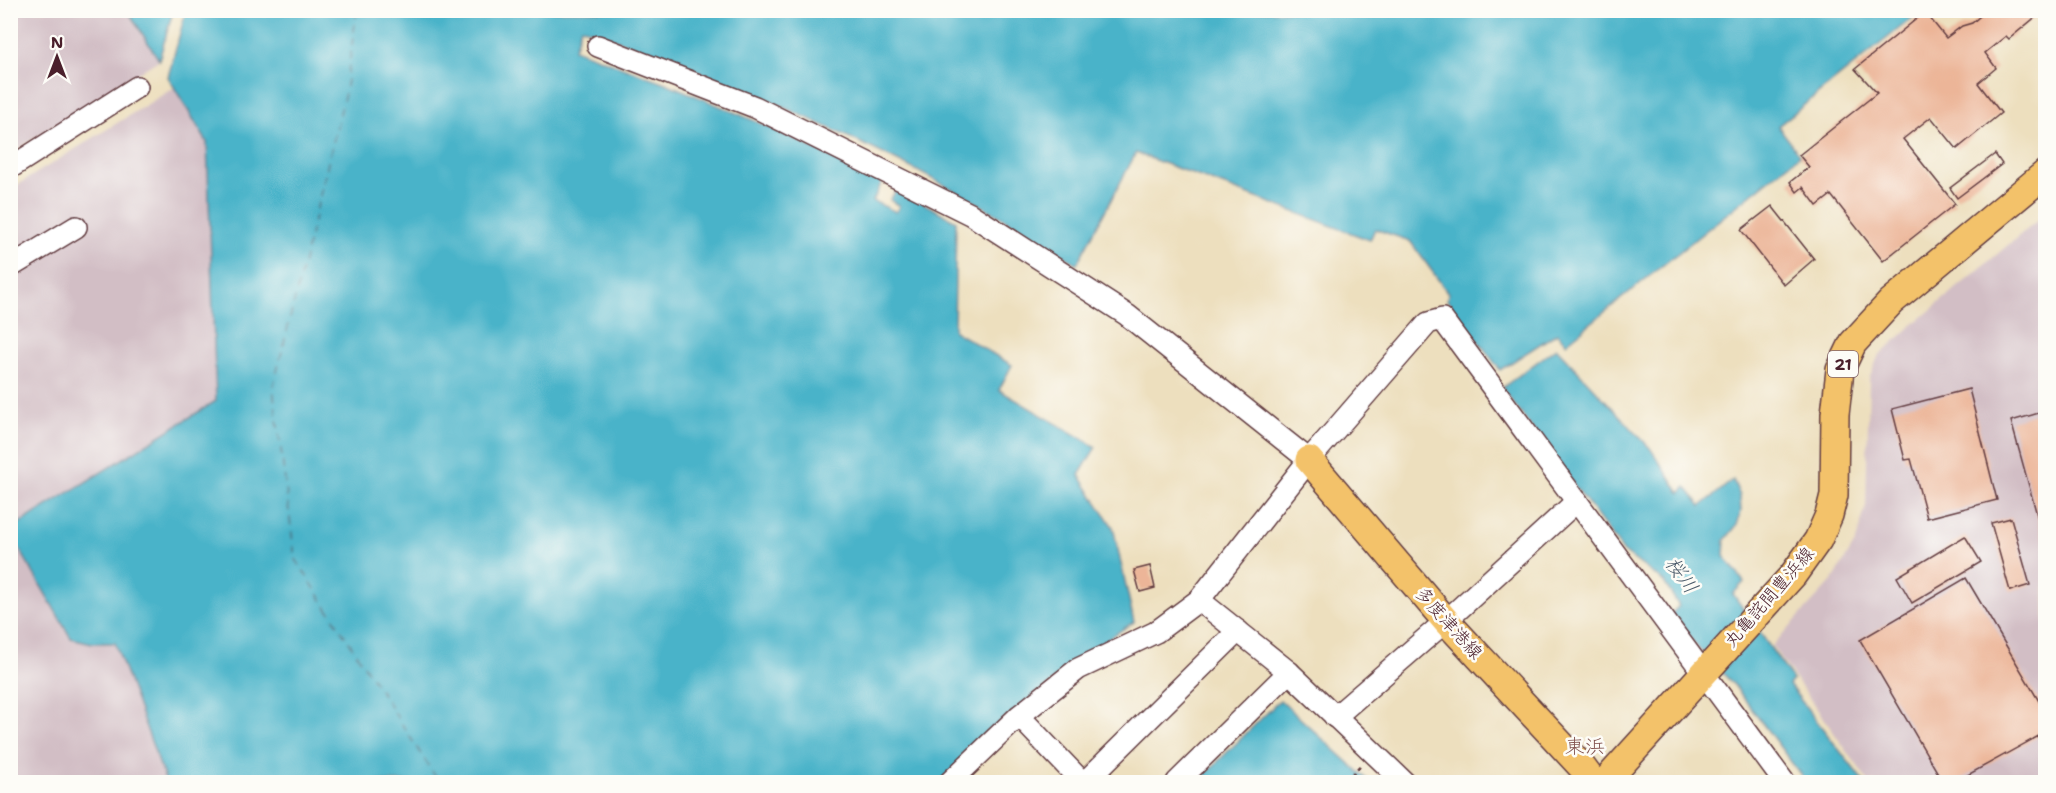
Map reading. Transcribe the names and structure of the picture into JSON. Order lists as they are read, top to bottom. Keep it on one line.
{"streets":{"main road":["21","丸亀詫間豊浜線","多度津港線"]},"districts":["東浜"],"water":["桜川"],"north":"top"}
